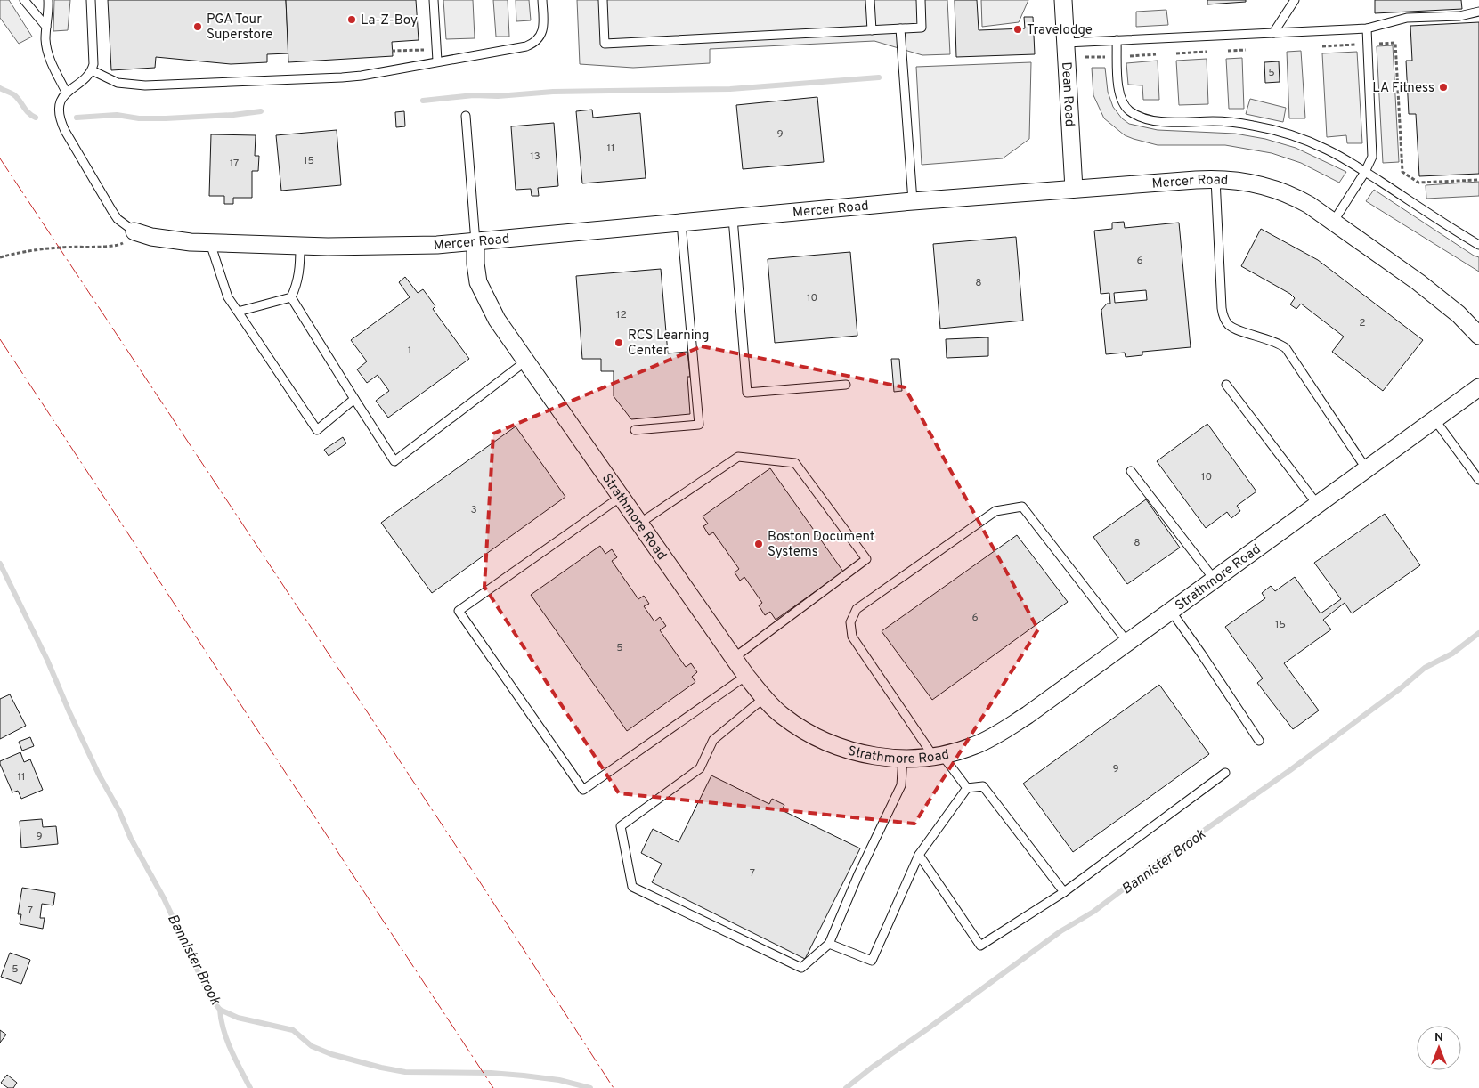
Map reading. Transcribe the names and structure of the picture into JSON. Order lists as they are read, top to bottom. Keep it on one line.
{"streets":{"street":["Dean Road","Mercer Road","Strathmore Road"]},"crossings":[["Dean Road","Mercer Road"],["Mercer Road","Strathmore Road"]],"water":["Bannister Brook"],"places":["La-Z-Boy","PGA Tour Superstore","Travelodge","LA Fitness","RCS Learning Center","Boston Document Systems"],"house_numbers":["5","9","11","13","15","17","6","8","10","12","2","1","10","3","8","6","15","5","9","11","9","7","7","5"],"north":"top"}
